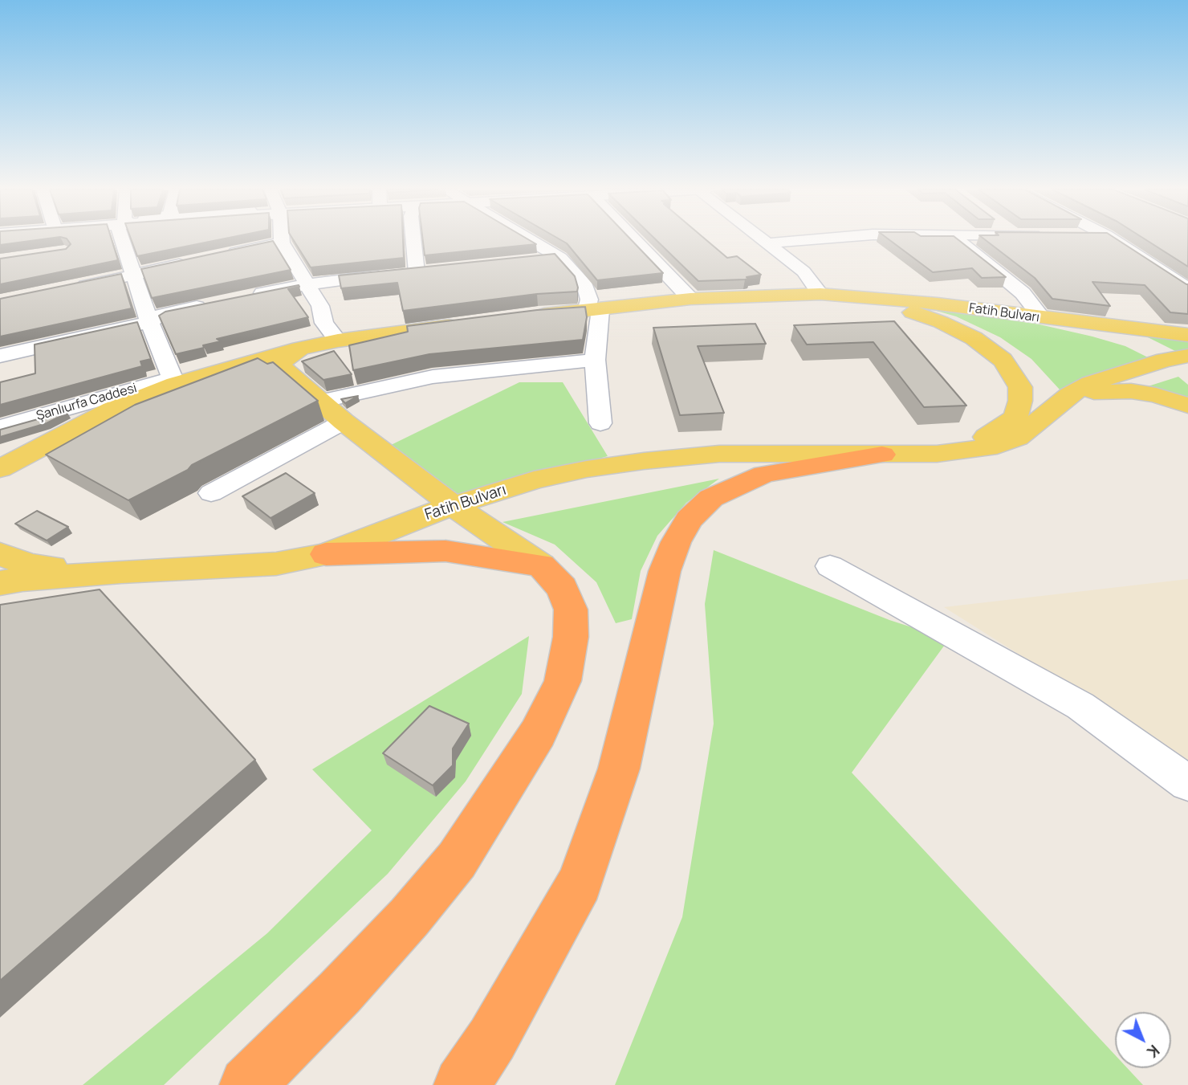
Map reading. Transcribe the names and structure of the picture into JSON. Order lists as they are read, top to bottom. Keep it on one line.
{"streets":{"main road":["Fatih Bulvarı"],"street":["Şanlıurfa Caddesi"]},"north":"bottom right"}
